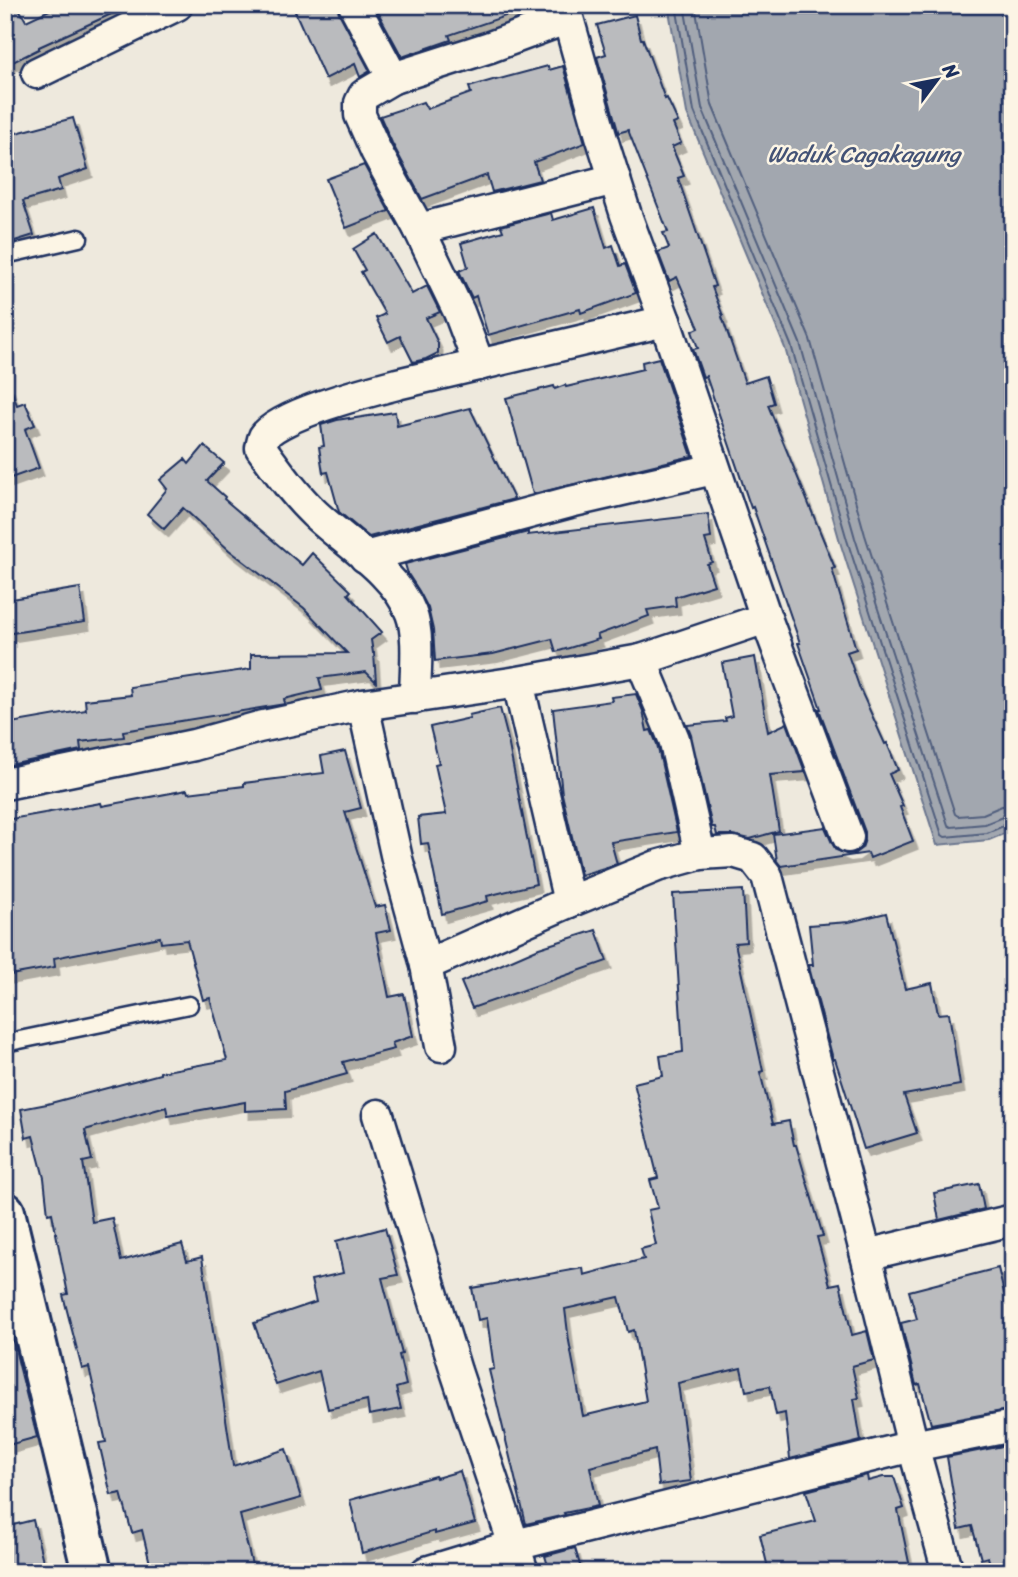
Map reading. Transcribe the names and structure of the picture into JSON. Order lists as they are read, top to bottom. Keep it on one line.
{"water":["Waduk Cagakagung"],"north":"top right"}
